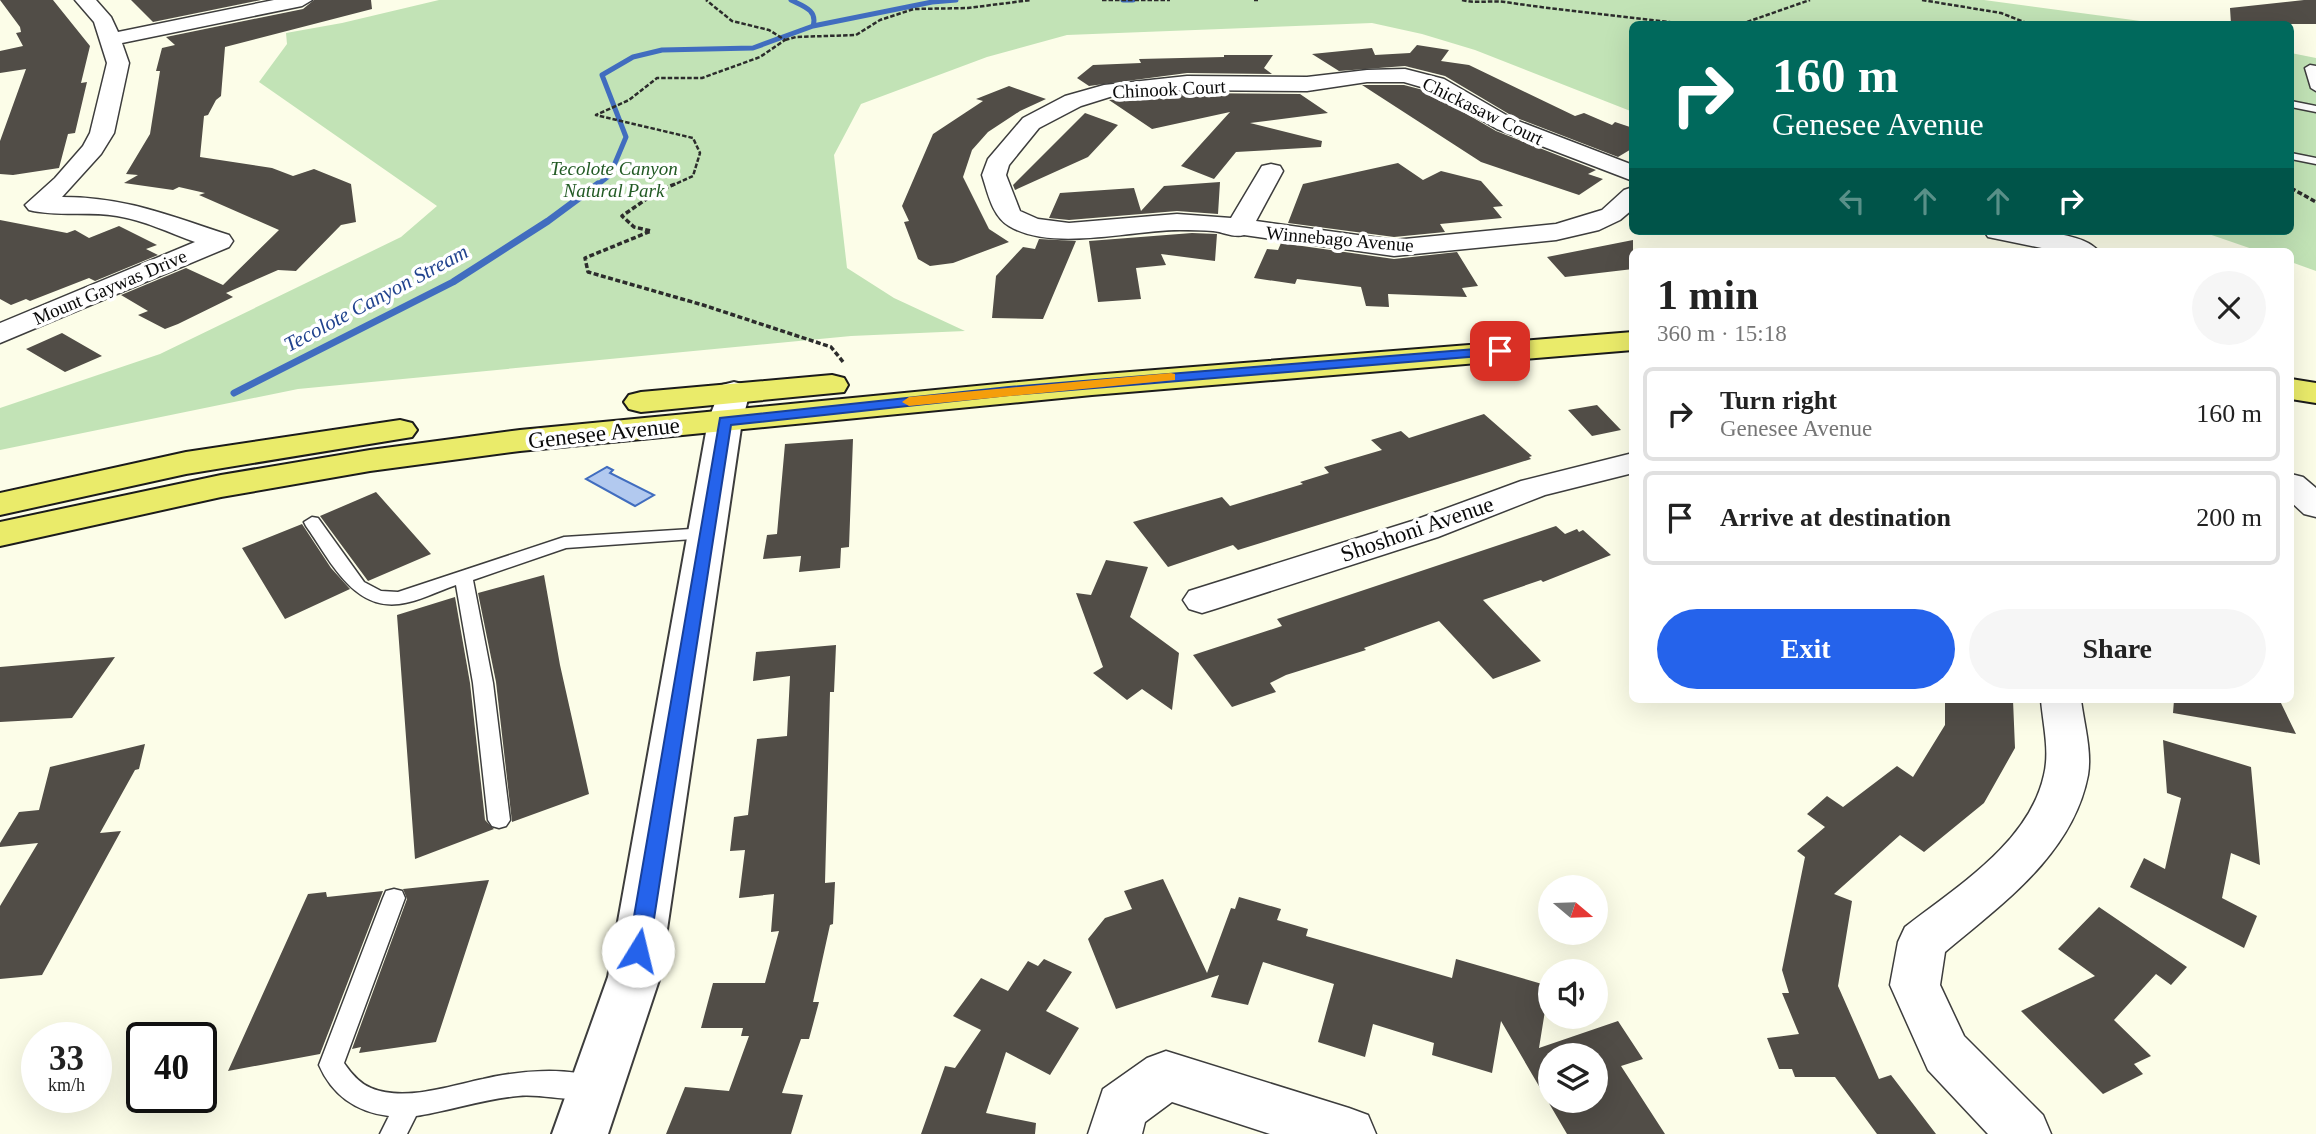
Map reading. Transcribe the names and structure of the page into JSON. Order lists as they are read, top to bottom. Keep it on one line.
{"streets":{"main road":["Genesee Avenue"],"street":["Chinook Court","Chickasaw Court","Winnebago Avenue","Mount Gaywas Drive","Shoshoni Avenue"]},"crossings":[["Chinook Court","Chickasaw Court"],["Chinook Court","Winnebago Avenue"]],"water":["Tecolote Canyon Stream"],"parks":["Tecolote Canyon Natural Park"],"north":"right","page":{"turn":["160 m","Genesee Avenue"],"heading":["1 min","360 m · 15:18"],"list":[{"name":"Turn right","note":"Genesee Avenue","value":"160 m"},{"name":"Arrive at destination","value":"200 m"}],"buttons":["Exit","Share"],"speed":"33 km/h","limit":"40"}}
